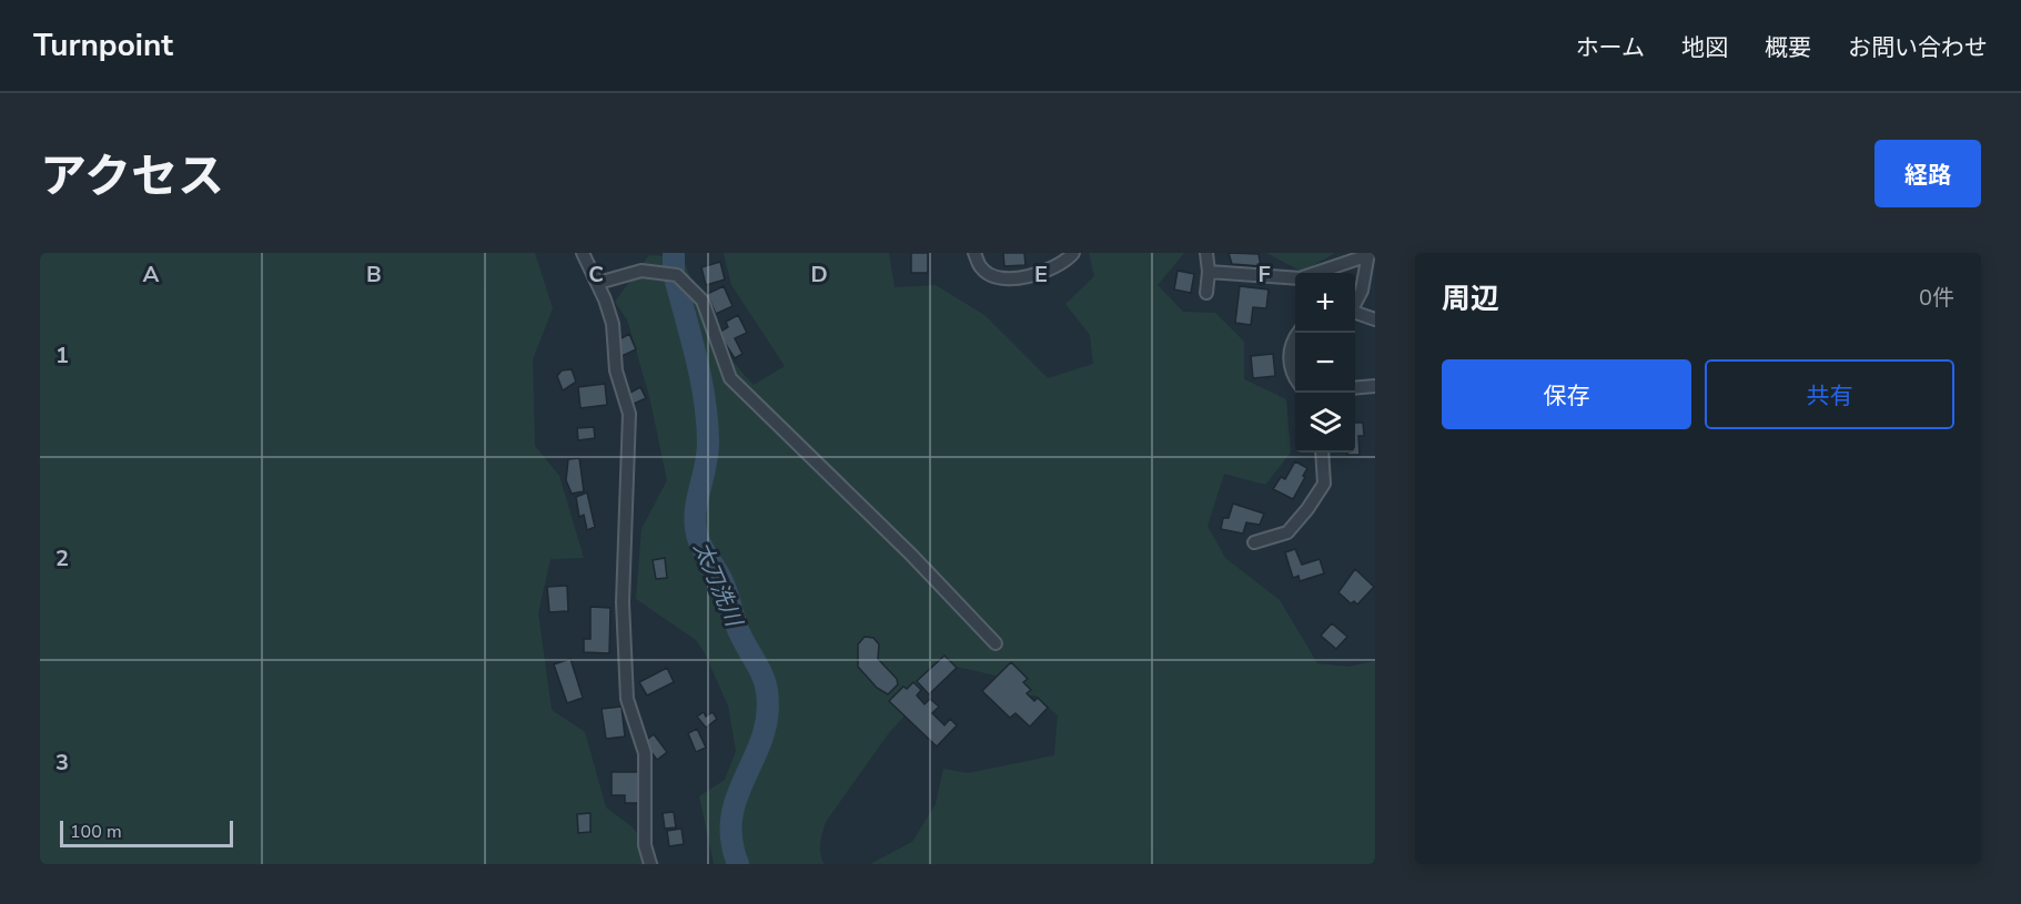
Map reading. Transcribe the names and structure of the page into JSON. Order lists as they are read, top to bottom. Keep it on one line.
{"water":["太刀洗川"],"scale_bar":"100 m","page":{"header":"Turnpoint","nav":["ホーム","地図","概要","お問い合わせ"],"title":"アクセス","buttons":["経路",["保存","共有"]],"heading":["周辺","0件"],"map_buttons":["+","−"],"scale":"100 m"},"grid":{"columns":["A","B","C","D","E","F"],"rows":["1","2","3"]}}
